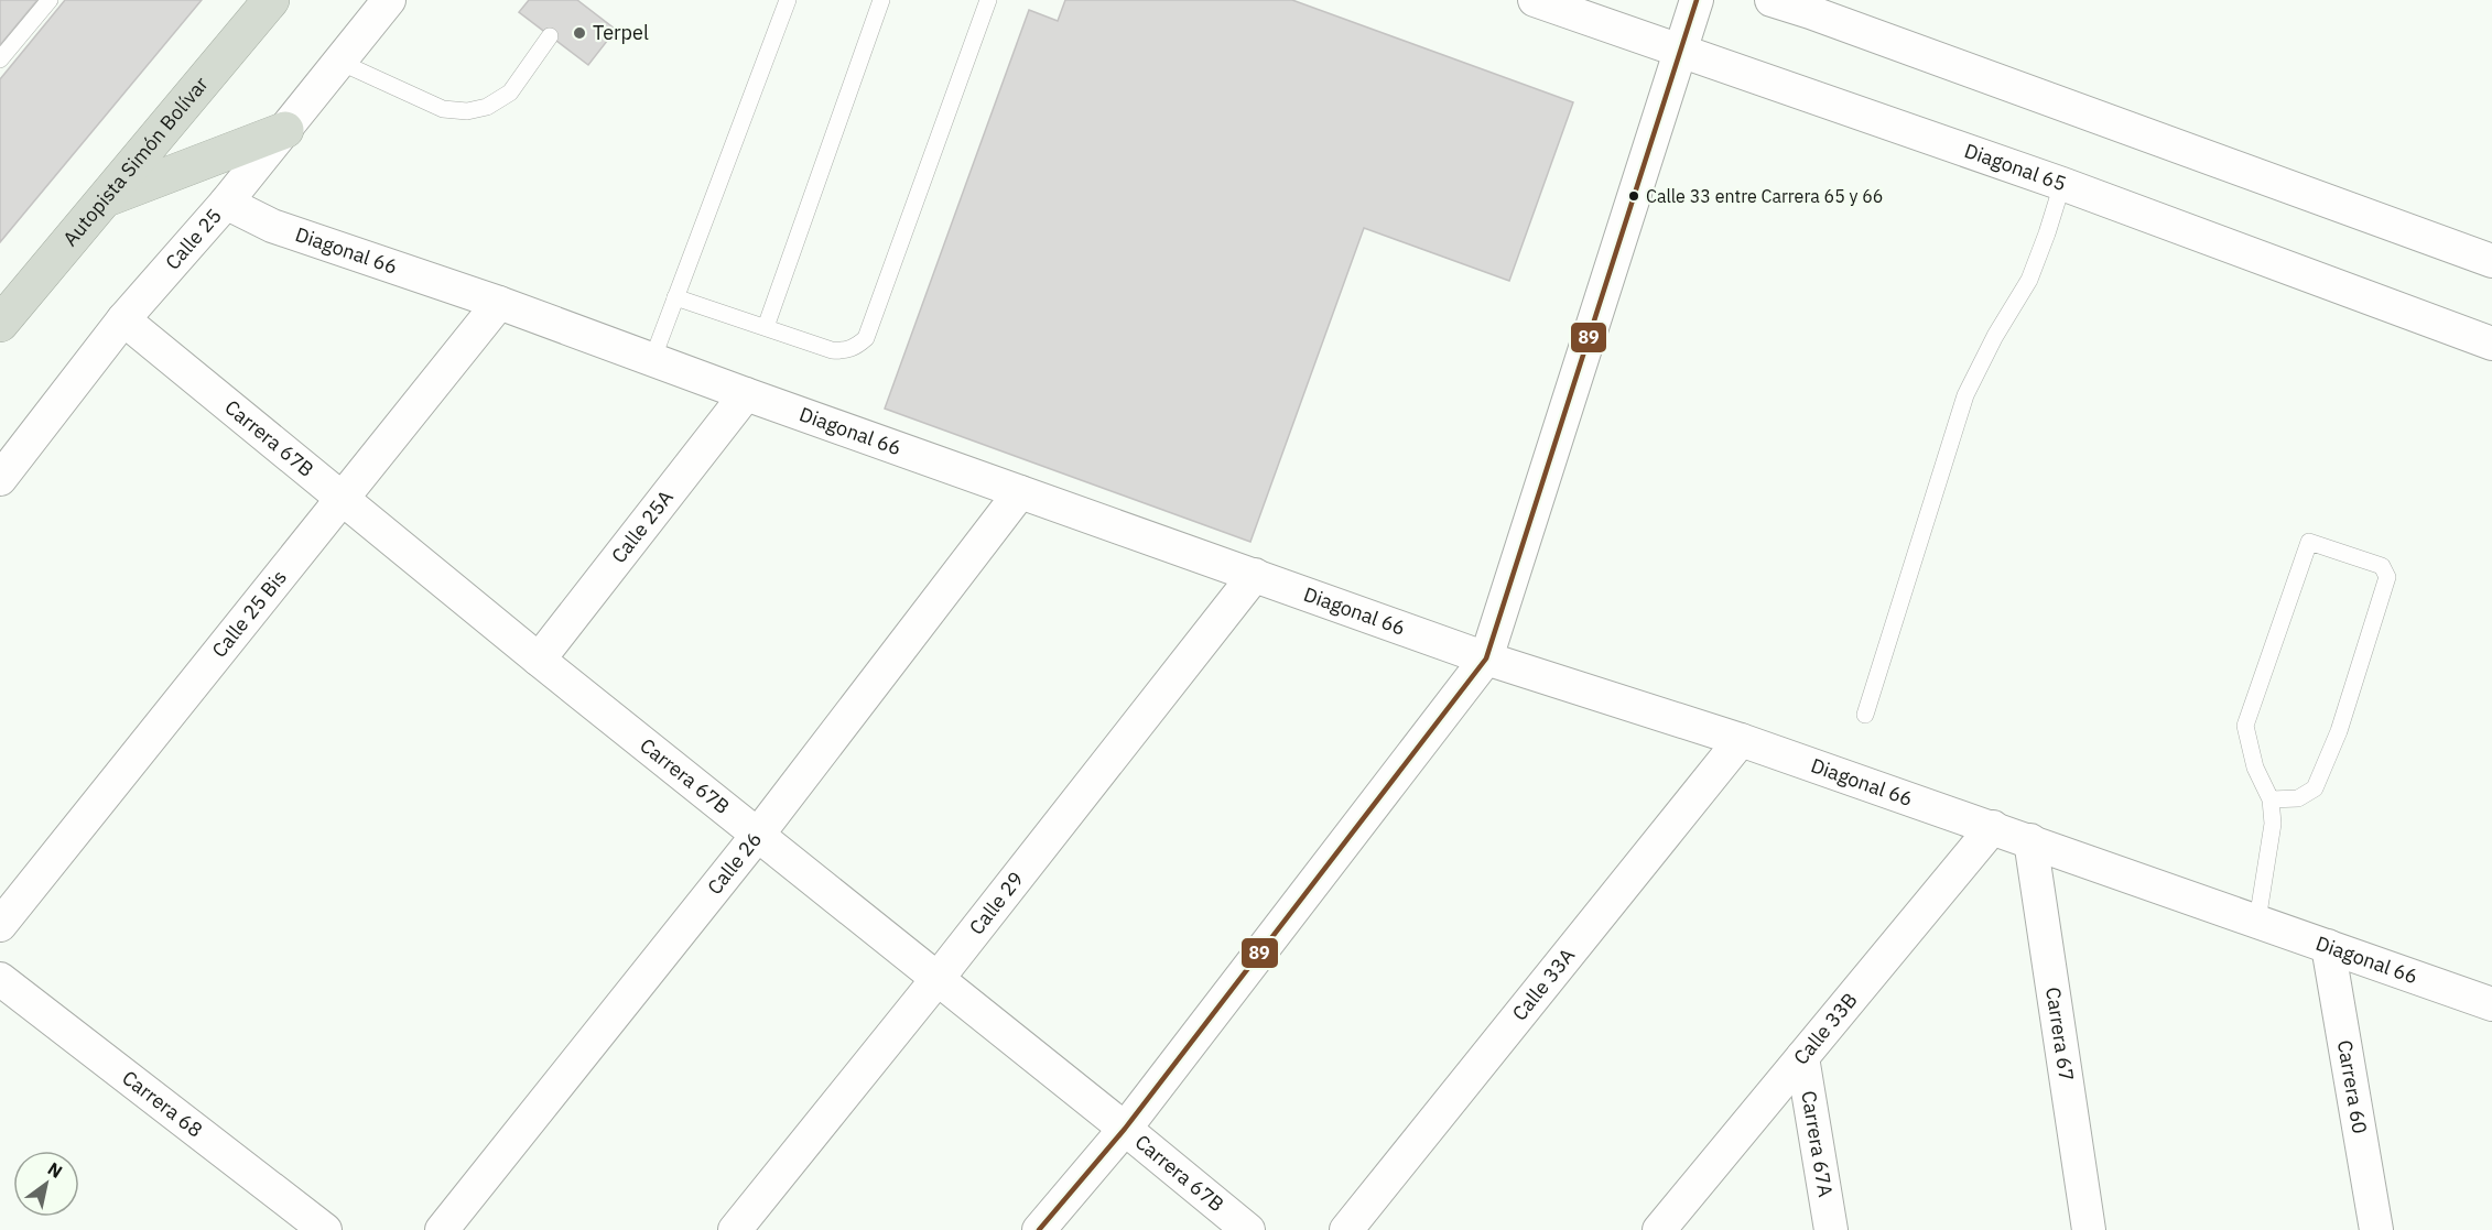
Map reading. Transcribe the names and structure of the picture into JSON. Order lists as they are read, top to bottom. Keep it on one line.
{"streets":{"highway":["Autopista Simón Bolívar"],"street":["Diagonal 65","Calle 25","Diagonal 66","Carrera 67B","Calle 25A","Calle 25 Bis","Calle 26","Calle 29","Calle 33A","Calle 33B","Carrera 67","Carrera 60","Carrera 68","Carrera 67A"]},"crossings":[["Calle 25","Diagonal 66"],["Calle 25","Carrera 67B"],["Diagonal 66","Calle 25A"],["Diagonal 66","Calle 25 Bis"],["Diagonal 66","Calle 26"],["Diagonal 66","Calle 29"],["Diagonal 66","Calle 33A"],["Diagonal 66","Calle 33B"],["Diagonal 66","Carrera 67"],["Diagonal 66","Carrera 60"],["Carrera 67B","Calle 25A"],["Carrera 67B","Calle 25 Bis"],["Carrera 67B","Calle 26"],["Carrera 67B","Calle 29"],["Calle 33B","Carrera 67A"]],"places":["Terpel","Calle 33 entre Carrera 65 y 66"],"lines":["transit line 89"],"north":"top right"}
